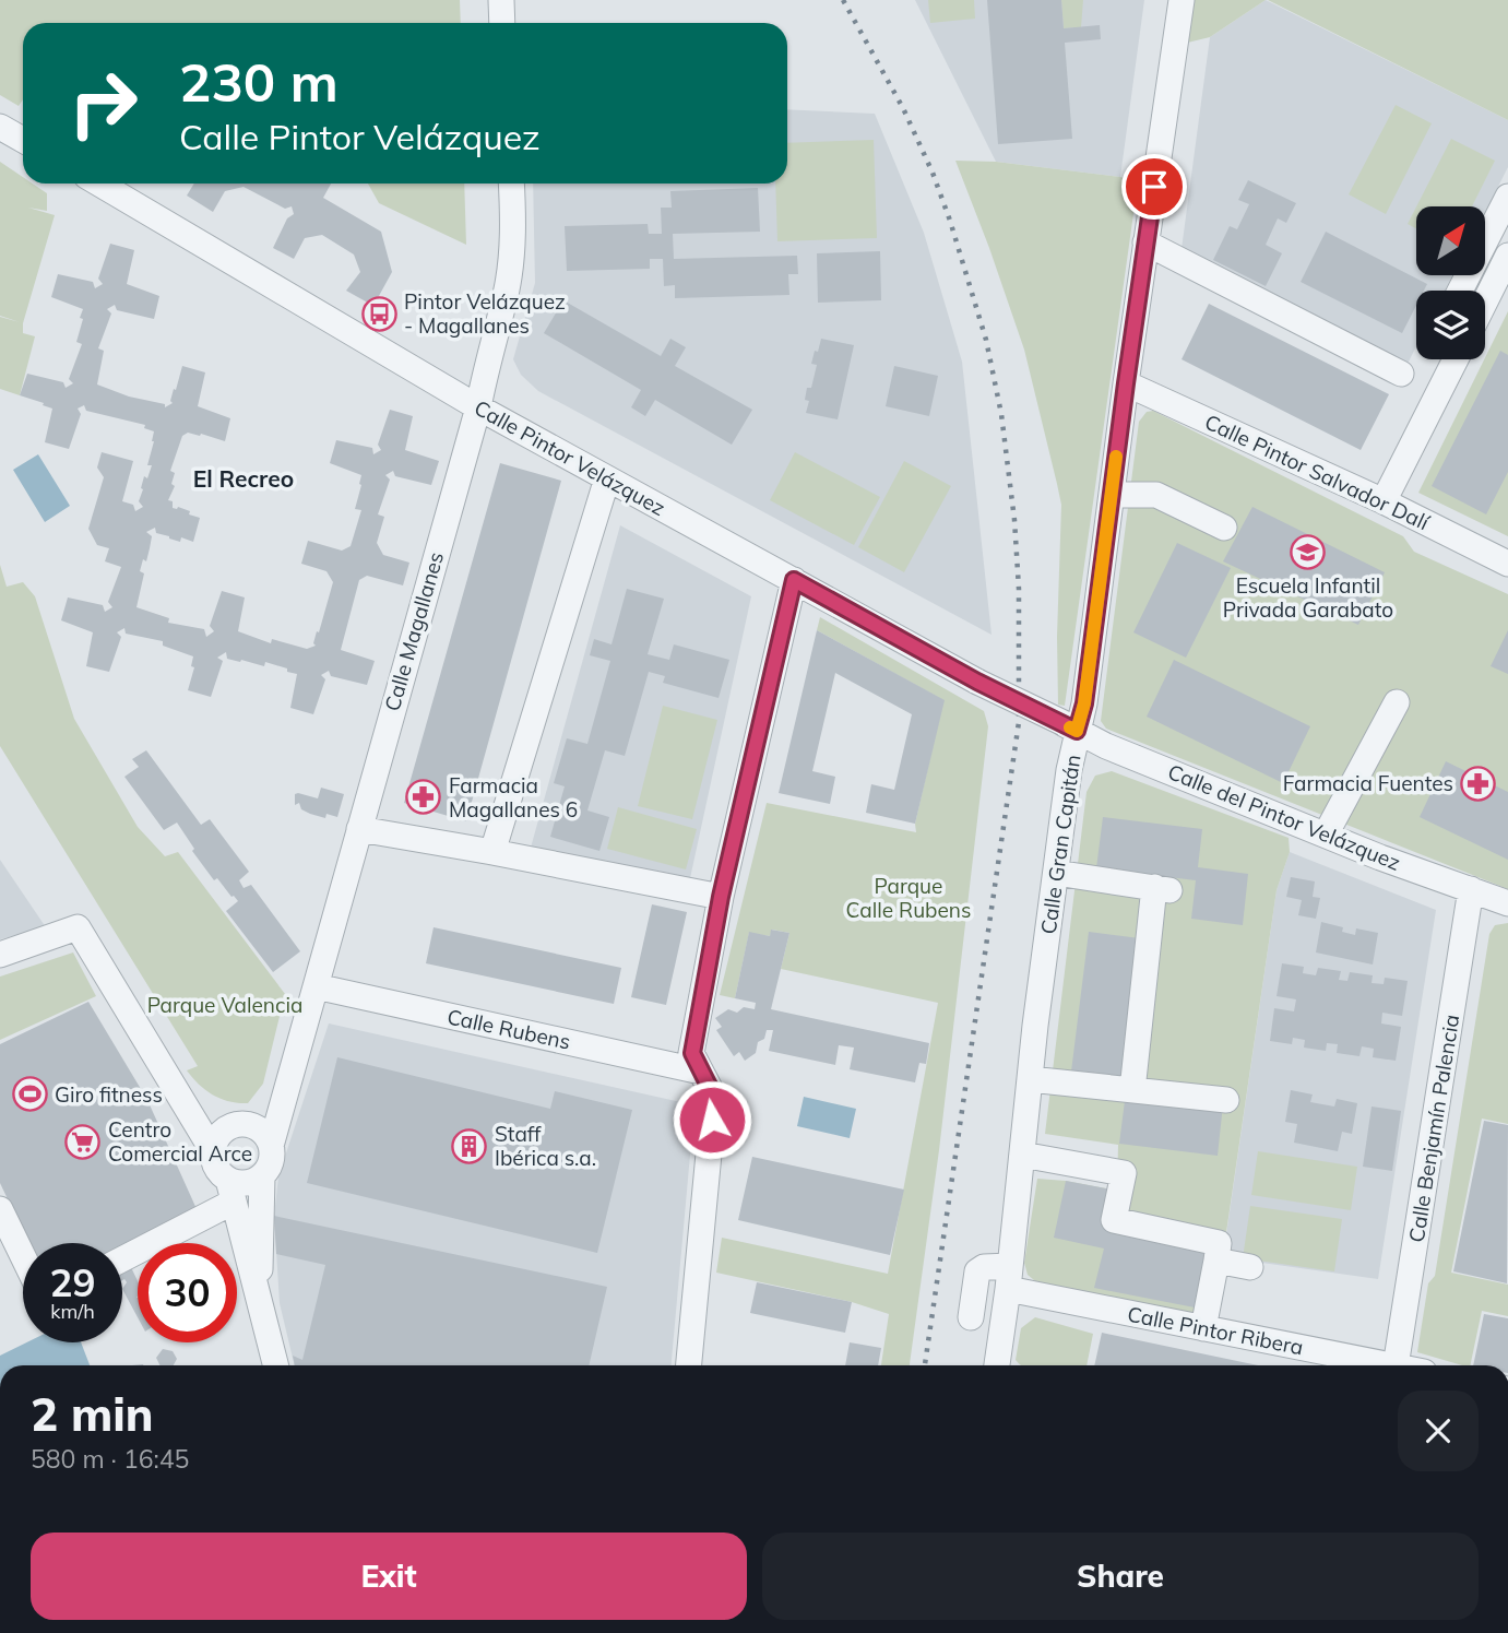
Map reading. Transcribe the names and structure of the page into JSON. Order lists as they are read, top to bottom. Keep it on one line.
{"streets":{"street":["Calle Pintor Velázquez","Calle Pintor Salvador Dalí","Calle Magallanes","Calle del Pintor Velázquez","Calle Gran Capitán","Calle Rubens","Calle Benjamín Palencia","Calle Pintor Ribera"]},"crossings":[["Calle Pintor Velázquez","Calle Magallanes"],["Calle Pintor Velázquez","Calle del Pintor Velázquez"],["Calle Pintor Velázquez","Calle Gran Capitán"],["Calle Pintor Salvador Dalí","Calle Gran Capitán"],["Calle Magallanes","Calle Rubens"],["Calle del Pintor Velázquez","Calle Gran Capitán"],["Calle del Pintor Velázquez","Calle Benjamín Palencia"],["Calle Gran Capitán","Calle Pintor Ribera"]],"districts":["El Recreo"],"parks":["Parque Calle Rubens","Parque Valencia"],"places":{"bus stop":["Pintor Velázquez - Magallanes"],"school or university":["Escuela Infantil Privada Garabato"],"pharmacy":["Farmacia Fuentes","Farmacia Magallanes 6"],"sports":["Giro fitness"],"supermarket":["Centro Comercial Arce"],"building":["Staff Ibérica s.a."]},"north":"top right","page":{"turn":["230 m","Calle Pintor Velázquez"],"speed":"29 km/h","limit":"30","heading":["2 min","580 m · 16:45"],"buttons":["Exit","Share"]}}
